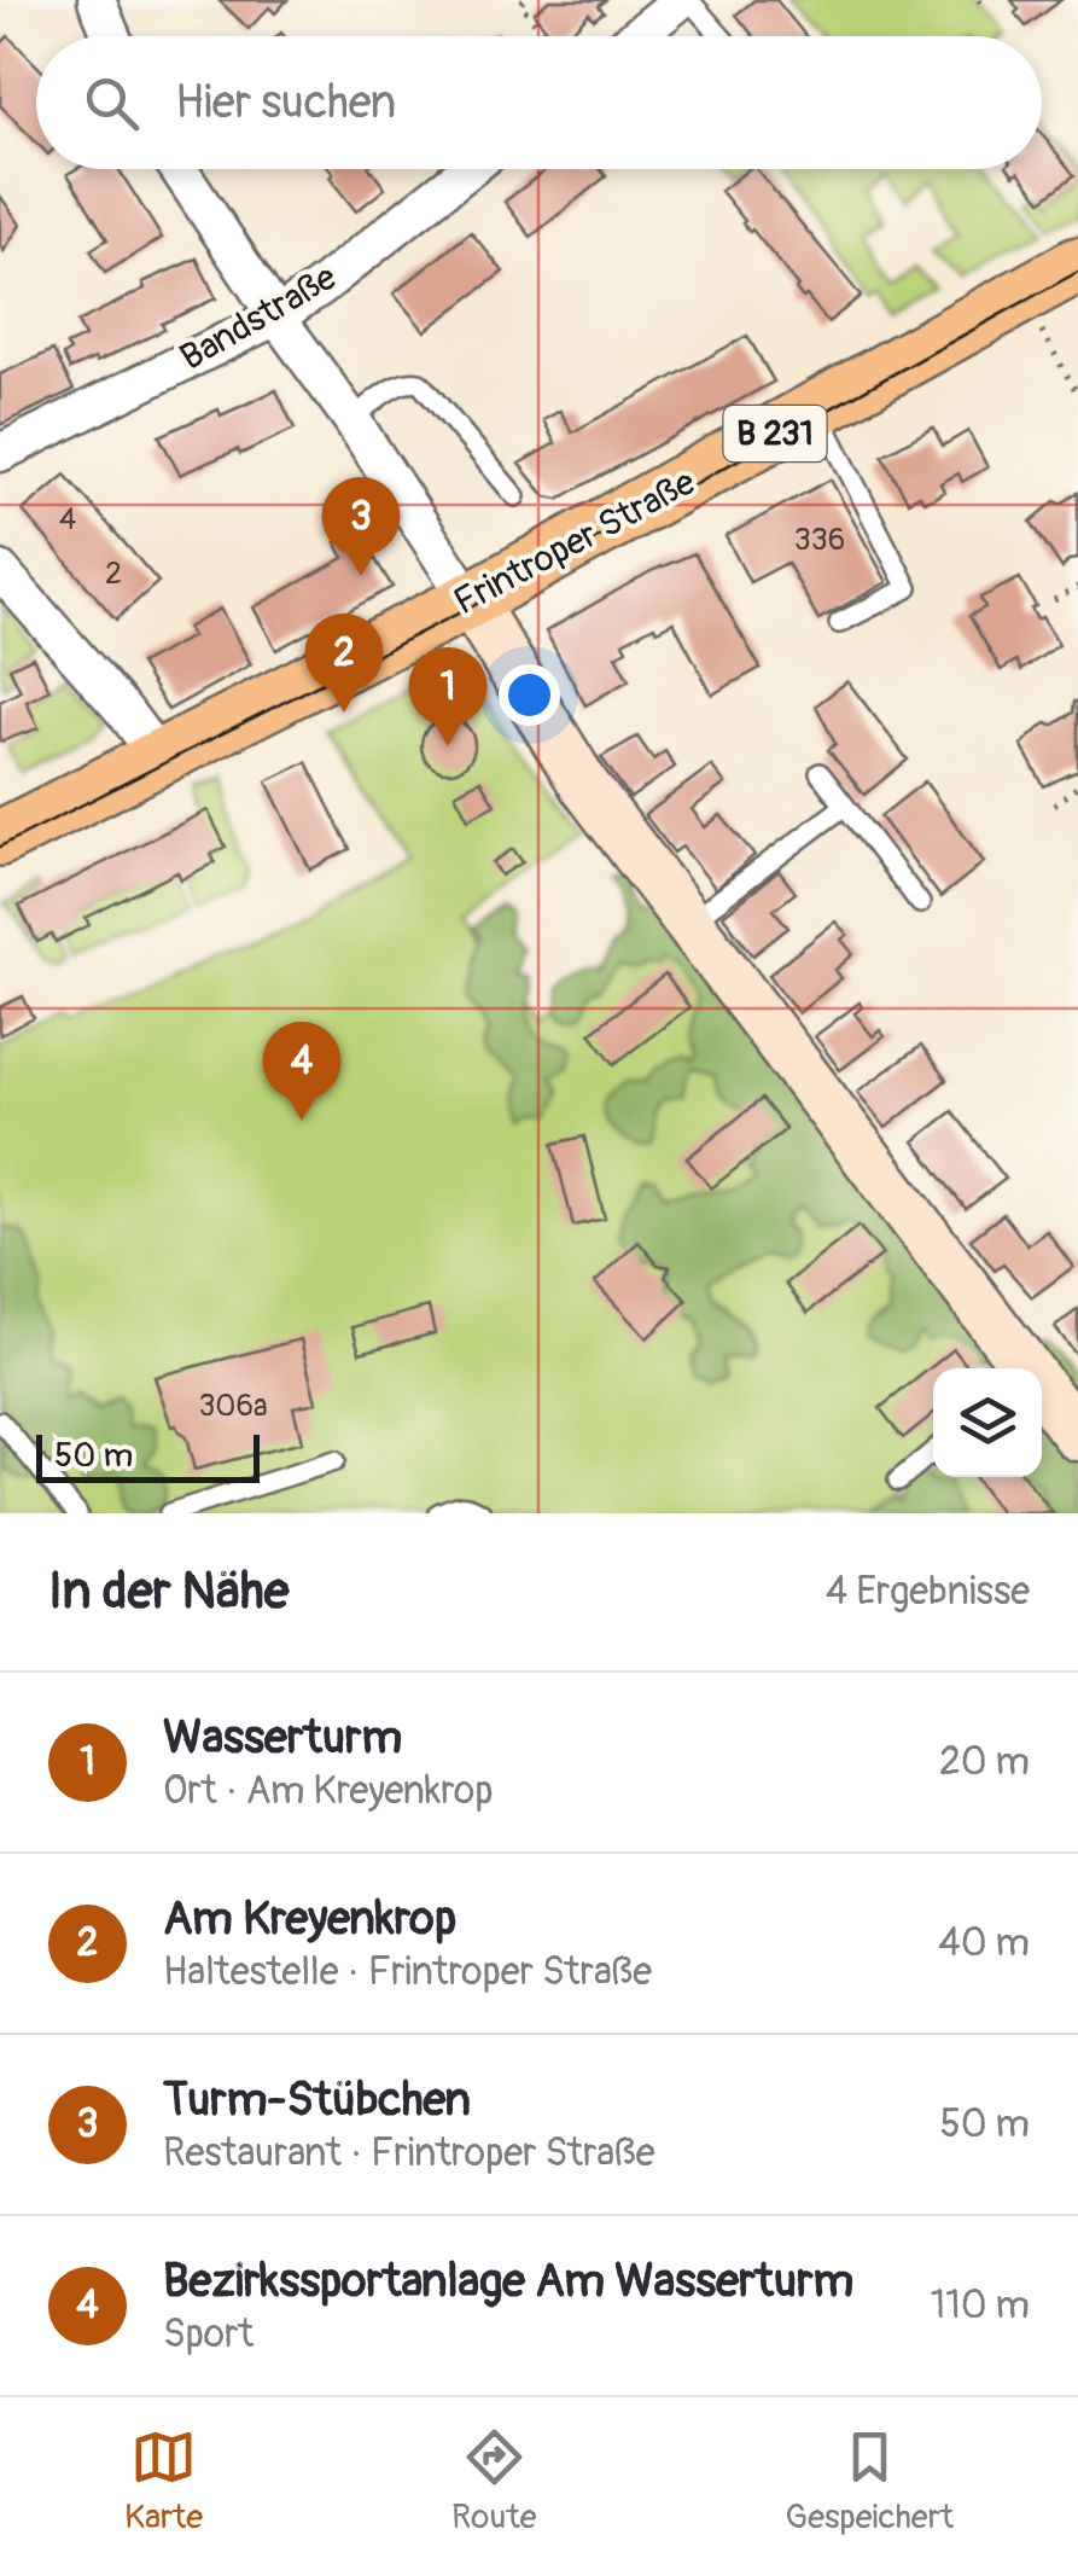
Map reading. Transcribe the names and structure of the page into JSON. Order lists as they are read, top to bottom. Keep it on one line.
{"streets":{"main road":["B 231","Frintroper Straße"],"street":["Bandstraße"]},"house_numbers":["4","336","2","306a"],"scale_bar":"50 m","page":{"search":"Hier suchen","pins":["3","2","1","4"],"scale":"50 m","heading":["In der Nähe","4 Ergebnisse"],"list":[{"mark":"1","name":"Wasserturm","note":"Ort · Am Kreyenkrop","value":"20 m"},{"mark":"2","name":"Am Kreyenkrop","note":"Haltestelle · Frintroper Straße","value":"40 m"},{"mark":"3","name":"Turm-Stübchen","note":"Restaurant · Frintroper Straße","value":"50 m"},{"mark":"4","name":"Bezirkssportanlage Am Wasserturm","note":"Sport","value":"110 m"}],"nav":["Karte","Route","Gespeichert"]}}
